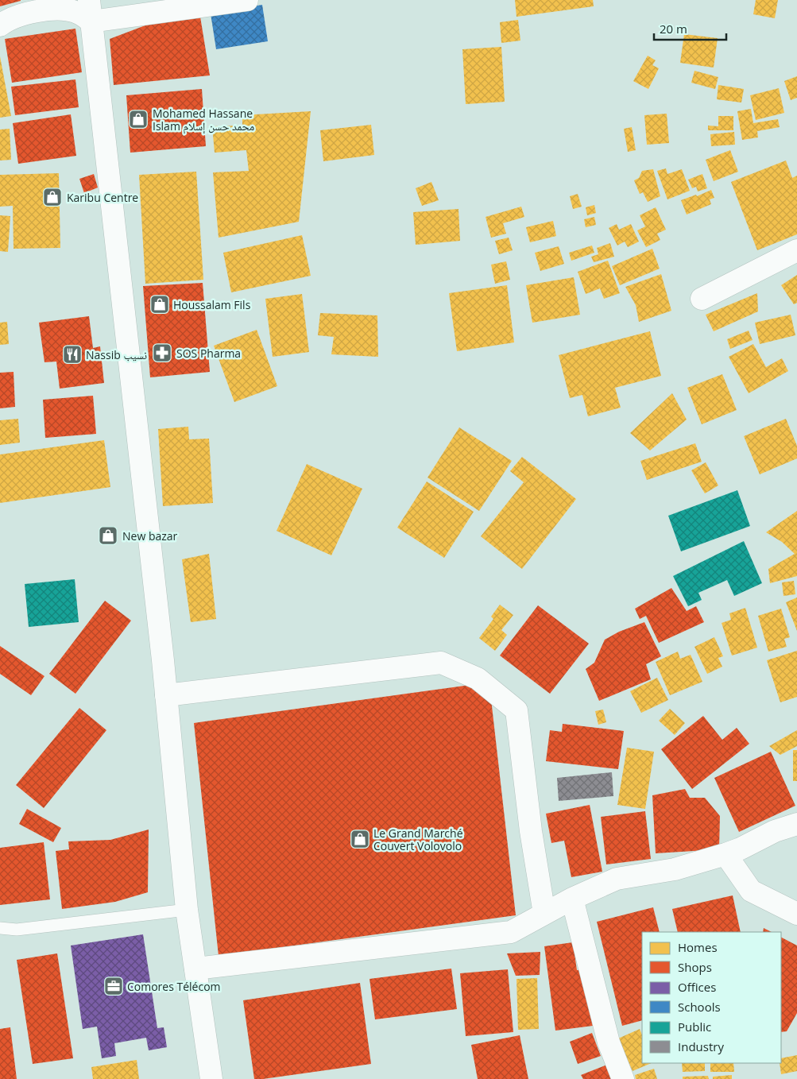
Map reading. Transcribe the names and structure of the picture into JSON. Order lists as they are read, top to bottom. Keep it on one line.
{"places":{"shop":["Mohamed Hassane Islam محمد حسن إسلام","Karibu Centre","Houssalam Fils","New bazar","Le Grand Marché Couvert Volovolo"],"pharmacy":["SOS Pharma"],"restaurant":["Nassib نسيب"],"office":["Comores Télécom"]},"legend":["Homes","Shops","Offices","Schools","Public","Industry"],"scale_bar":"20 m"}
